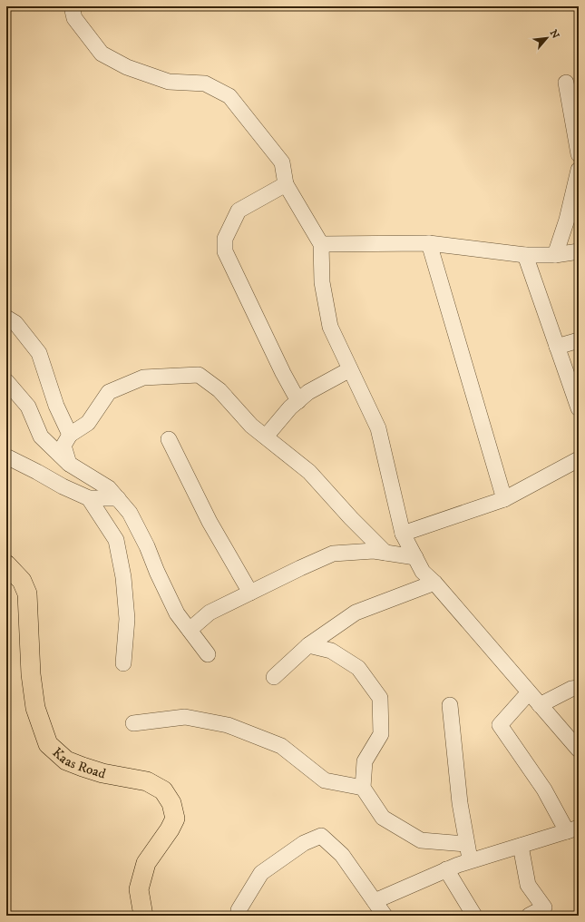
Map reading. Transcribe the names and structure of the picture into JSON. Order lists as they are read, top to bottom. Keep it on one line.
{"streets":{"main road":["Kaas Road"]},"north":"top right"}
